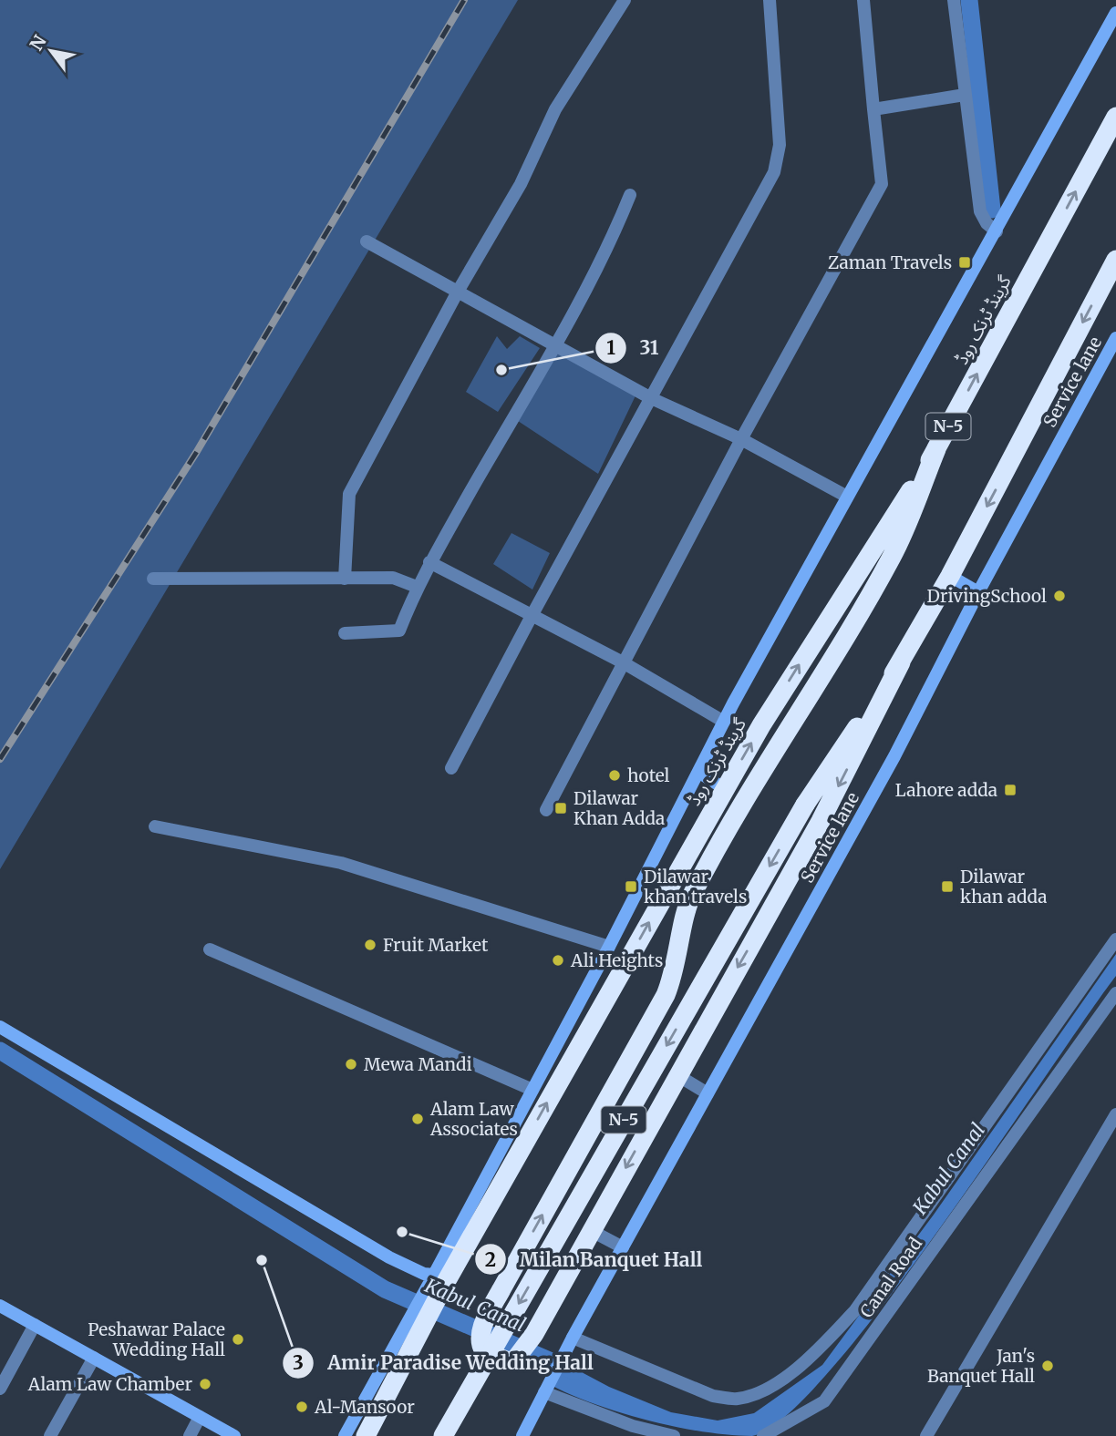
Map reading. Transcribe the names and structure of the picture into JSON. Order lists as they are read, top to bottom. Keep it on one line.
{"streets":{"highway":["گرینڈ ٹرنک روڈ","N-5"],"street":["Service lane","Canal Road"]},"water":["Kabul Canal"],"places":{"transit":["Zaman Travels","Lahore adda","Dilawar Khan Adda","Dilawar khan travels","Dilawar khan adda"],"other":["31","DrivingSchool","hotel","Fruit Market","Ali Heights","Mewa Mandi","Alam Law Associates","Milan Banquet Hall","Amir Paradise Wedding Hall","Peshawar Palace Wedding Hall","Jan's Banquet Hall","Alam Law Chamber","Al-Mansoor"]},"north":"top left"}
